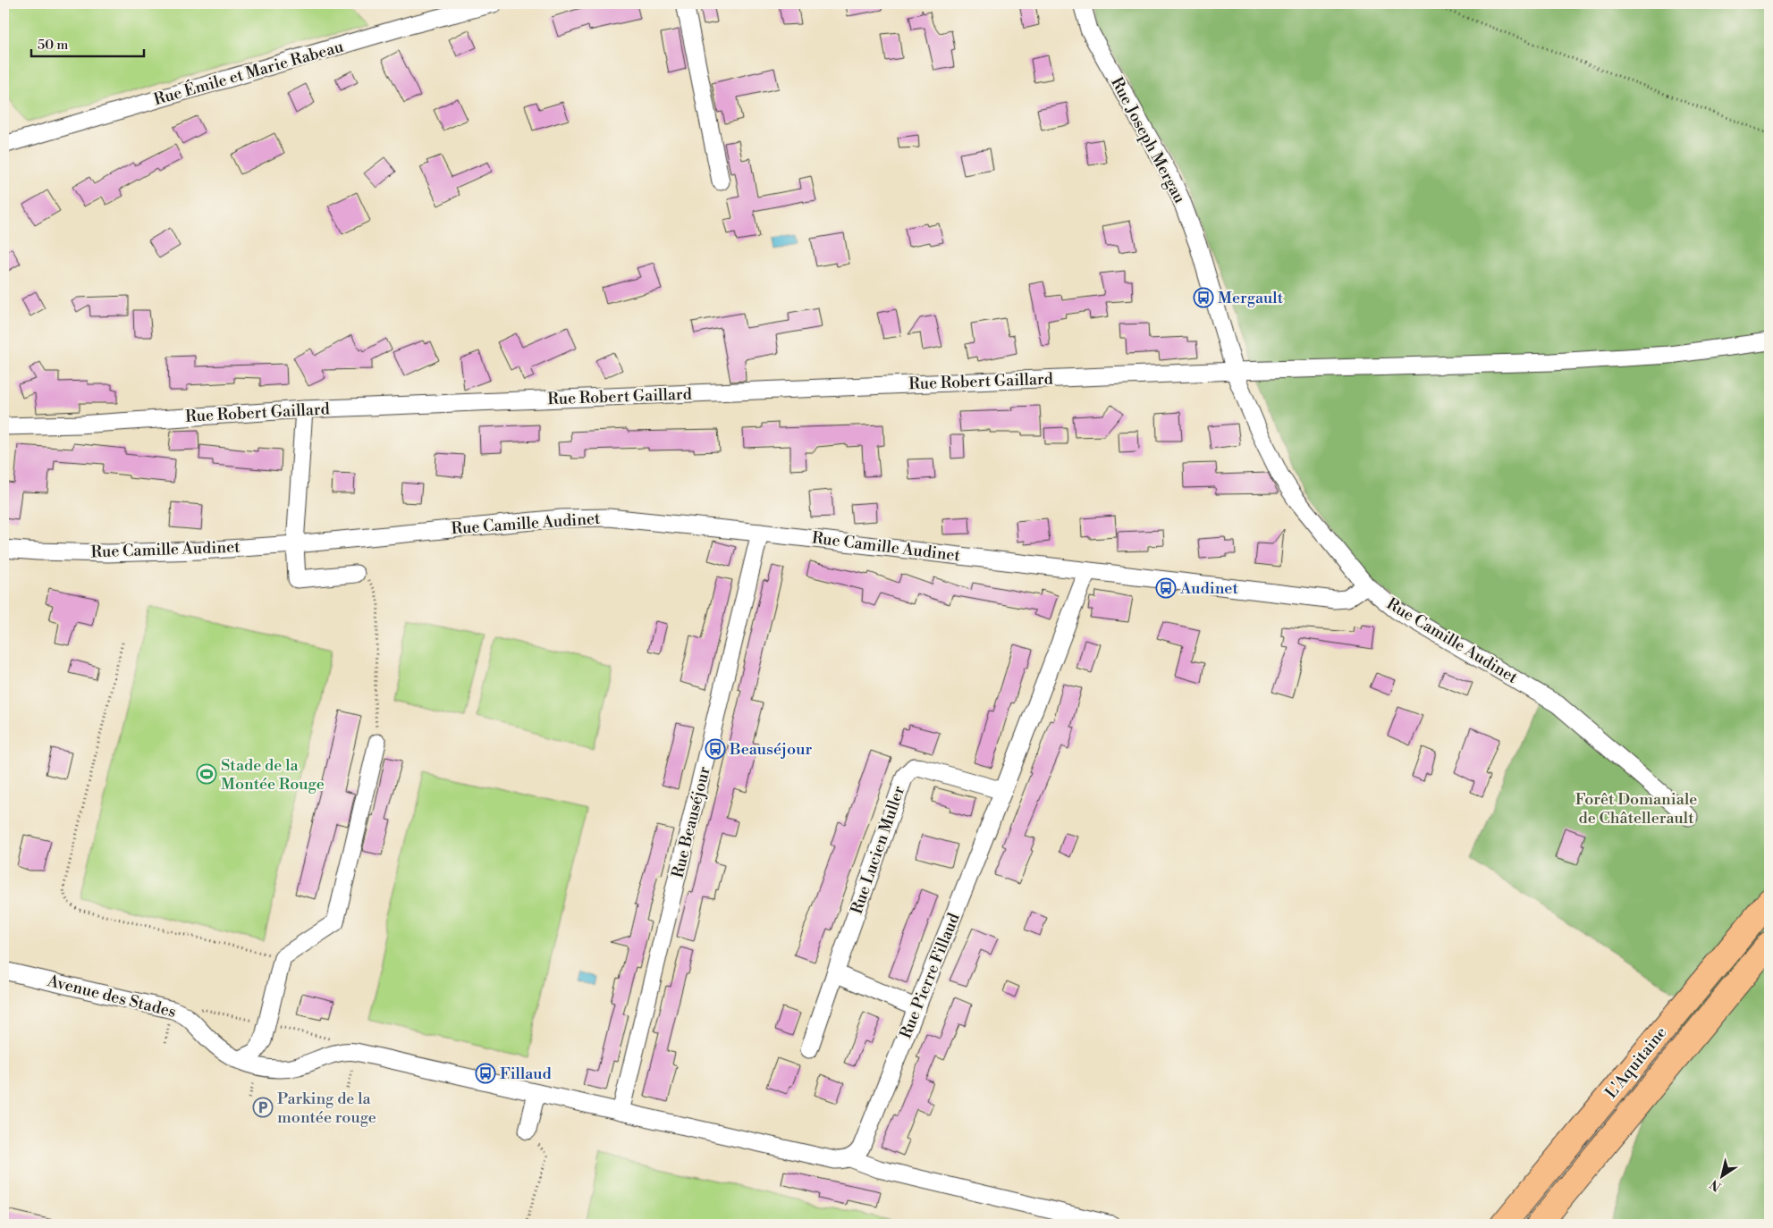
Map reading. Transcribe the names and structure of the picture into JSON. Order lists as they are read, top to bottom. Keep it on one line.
{"streets":{"highway":["L'Aquitaine"],"street":["Rue Émile et Marie Rabeau","Rue Joseph Mergau","Rue Robert Gaillard","Rue Camille Audinet","Rue Beauséjour","Rue Lucien Muller","Rue Pierre Fillaud","Avenue des Stades"]},"crossings":[["Rue Joseph Mergau","Rue Robert Gaillard"],["Rue Joseph Mergau","Rue Camille Audinet"],["Rue Camille Audinet","Rue Beauséjour"],["Rue Camille Audinet","Rue Pierre Fillaud"],["Rue Beauséjour","Avenue des Stades"],["Rue Lucien Muller","Rue Pierre Fillaud"]],"parks":["Forêt Domaniale de Châtellerault"],"places":{"bus stop":["Mergault","Audinet","Beauséjour","Fillaud"],"sports":["Stade de la Montée Rouge"],"parking":["Parking de la montée rouge"]},"scale_bar":"50 m","north":"bottom left"}
